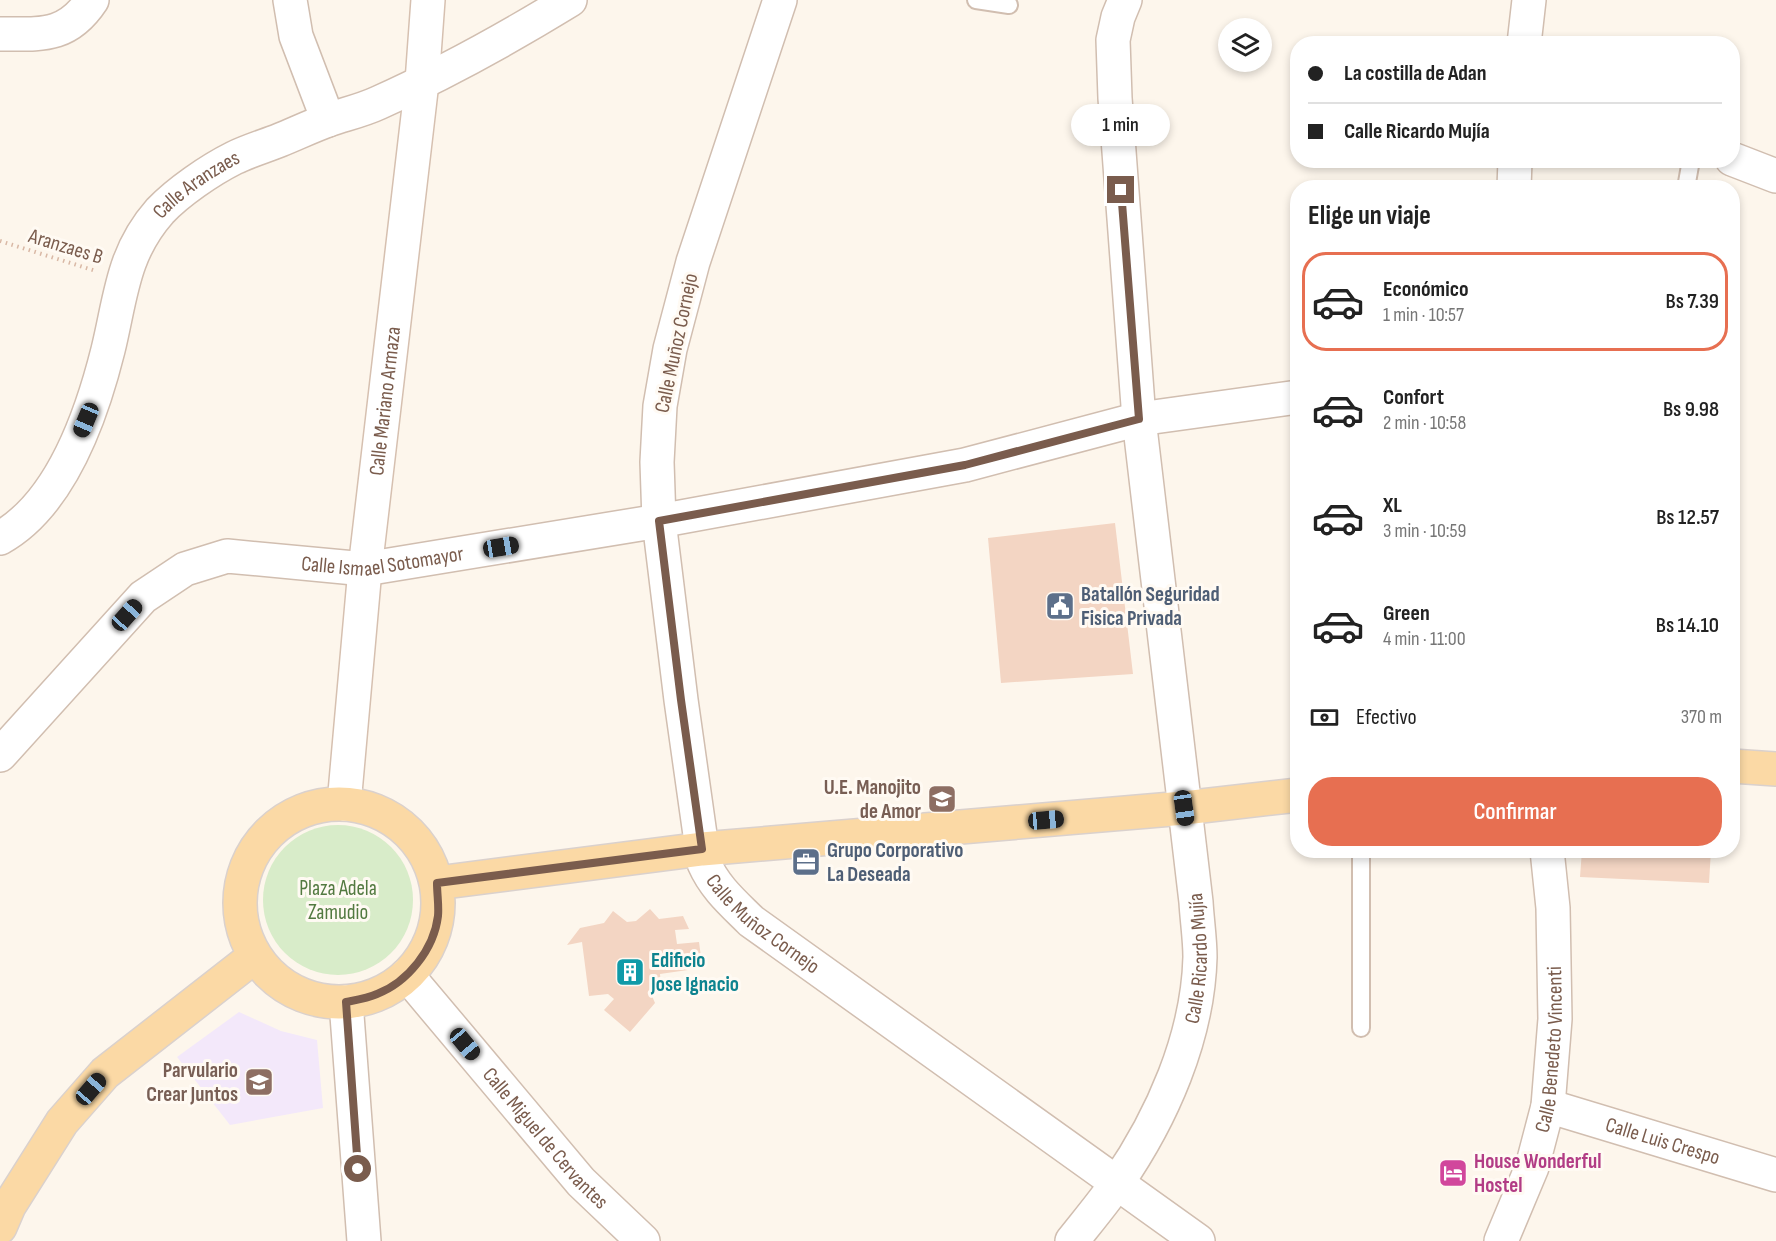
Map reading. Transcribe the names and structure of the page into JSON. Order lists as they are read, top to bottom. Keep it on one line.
{"streets":{"street":["Calle Aranzaes","Calle Muñoz Cornejo","Calle Mariano Armaza","Calle Ismael Sotomayor","Calle Ricardo Mujía","Calle Benedeto Vincenti","Calle Miguel de Cervantes","Calle Luis Crespo"],"path":["Aranzaes B"]},"crossings":[["Calle Aranzaes","Aranzaes B"],["Calle Aranzaes","Calle Mariano Armaza"],["Calle Muñoz Cornejo","Calle Ismael Sotomayor"],["Calle Muñoz Cornejo","Calle Ricardo Mujía"],["Calle Mariano Armaza","Calle Ismael Sotomayor"],["Calle Mariano Armaza","Calle Miguel de Cervantes"],["Calle Ismael Sotomayor","Calle Ricardo Mujía"],["Calle Benedeto Vincenti","Calle Luis Crespo"]],"parks":["Plaza Adela Zamudio"],"places":{"public building":["Batallón Seguridad Fisica Privada"],"school or university":["U.E. Manojito de Amor","Parvulario Crear Juntos"],"office":["Grupo Corporativo La Deseada"],"building":["Edificio Jose Ignacio"],"hotel":["House Wonderful Hostel"]},"page":{"banner":["La costilla de Adan","Calle Ricardo Mujía"],"bubble":"1 min","heading":"Elige un viaje","list":[{"name":"Económico","note":"1 min · 10:57","value":"Bs 7.39"},{"name":"Confort","note":"2 min · 10:58","value":"Bs 9.98"},{"name":"XL","note":"3 min · 10:59","value":"Bs 12.57"},{"name":"Green","note":"4 min · 11:00","value":"Bs 14.10"}],"pay":["Efectivo","370 m"],"buttons":"Confirmar"}}
